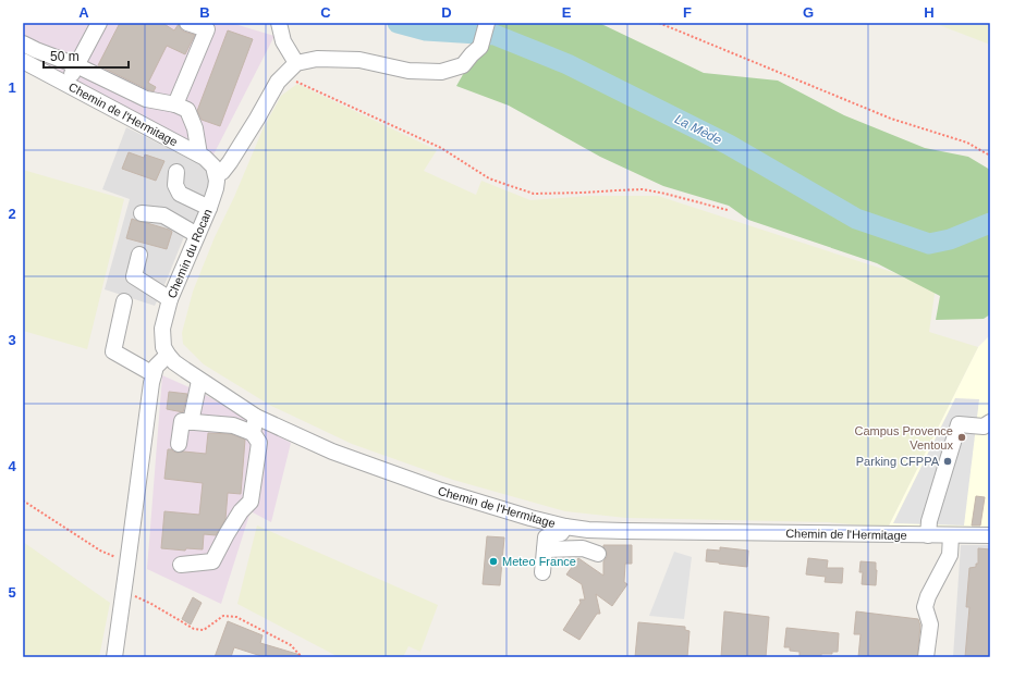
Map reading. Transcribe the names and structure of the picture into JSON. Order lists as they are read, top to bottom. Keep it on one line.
{"streets":{"street":["Chemin de l'Hermitage","Chemin du Rocan"]},"crossings":[["Chemin de l'Hermitage","Chemin du Rocan"]],"water":["La Mède"],"places":["Campus Provence Ventoux","Parking CFPPA","Meteo France"],"scale_bar":"50 m","grid":{"columns":["A","B","C","D","E","F","G","H"],"rows":["1","2","3","4","5"]}}
